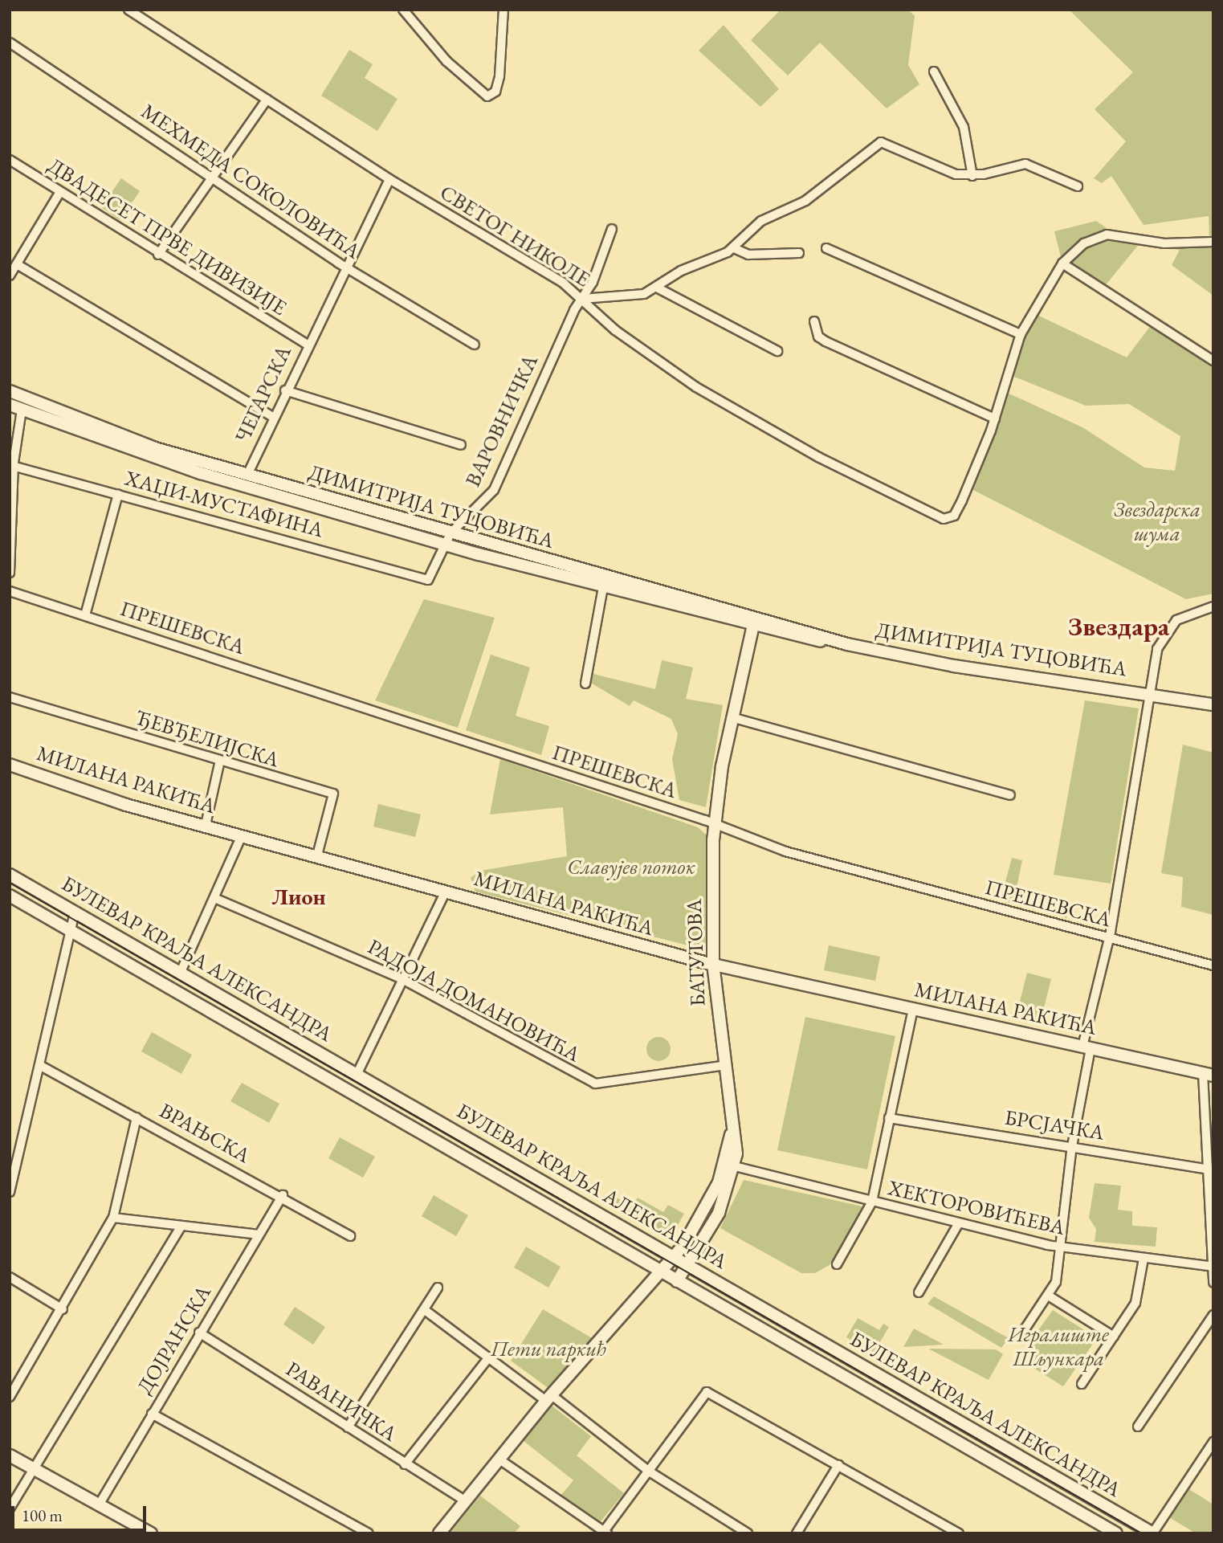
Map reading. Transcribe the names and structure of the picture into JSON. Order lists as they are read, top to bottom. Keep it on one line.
{"streets":{"main road":["ДИМИТРИЈА ТУЦОВИЋА","МИЛАНА РАКИЋА","БАТУТОВА","БУЛЕВАР КРАЉА АЛЕКСАНДРА"],"street":["МЕХМЕДА СОКОЛОВИЋА","СВЕТОГ НИКОЛЕ","ДВАДЕСЕТ ПРВЕ ДИВИЗИЈЕ","ЧЕГАРСКА","ВАРОВНИЧКА","ХАЏИ-МУСТАФИНА","ПРЕШЕВСКА","ЂЕВЂЕЛИЈСКА","РАДОЈА ДОМАНОВИЋА","БРСЈАЧКА","ВРАЊСКА","ХЕКТОРОВИЋЕВА","ДОЈРАНСКА","РАВАНИЧКА"]},"crossings":[["МЕХМЕДА СОКОЛОВИЋА","ЧЕГАРСКА"],["СВЕТОГ НИКОЛЕ","ЧЕГАРСКА"],["СВЕТОГ НИКОЛЕ","ВАРОВНИЧКА"],["ДВАДЕСЕТ ПРВЕ ДИВИЗИЈЕ","ЧЕГАРСКА"],["ЧЕГАРСКА","ДИМИТРИЈА ТУЦОВИЋА"],["ВАРОВНИЧКА","ХАЏИ-МУСТАФИНА"],["ВАРОВНИЧКА","ДИМИТРИЈА ТУЦОВИЋА"],["ДИМИТРИЈА ТУЦОВИЋА","БАТУТОВА"],["ПРЕШЕВСКА","БАТУТОВА"],["ЂЕВЂЕЛИЈСКА","МИЛАНА РАКИЋА"],["МИЛАНА РАКИЋА","БАТУТОВА"],["БАТУТОВА","БУЛЕВАР КРАЉА АЛЕКСАНДРА"],["БАТУТОВА","РАДОЈА ДОМАНОВИЋА"],["БАТУТОВА","ХЕКТОРОВИЋЕВА"],["БАТУТОВА","РАВАНИЧКА"],["ВРАЊСКА","ДОЈРАНСКА"],["ДОЈРАНСКА","РАВАНИЧКА"]],"districts":["Звездара","Лион"],"parks":["Звездарска шума","Славујев поток","Игралиште Шљункара","Пети паркић"],"scale_bar":"100 m"}
